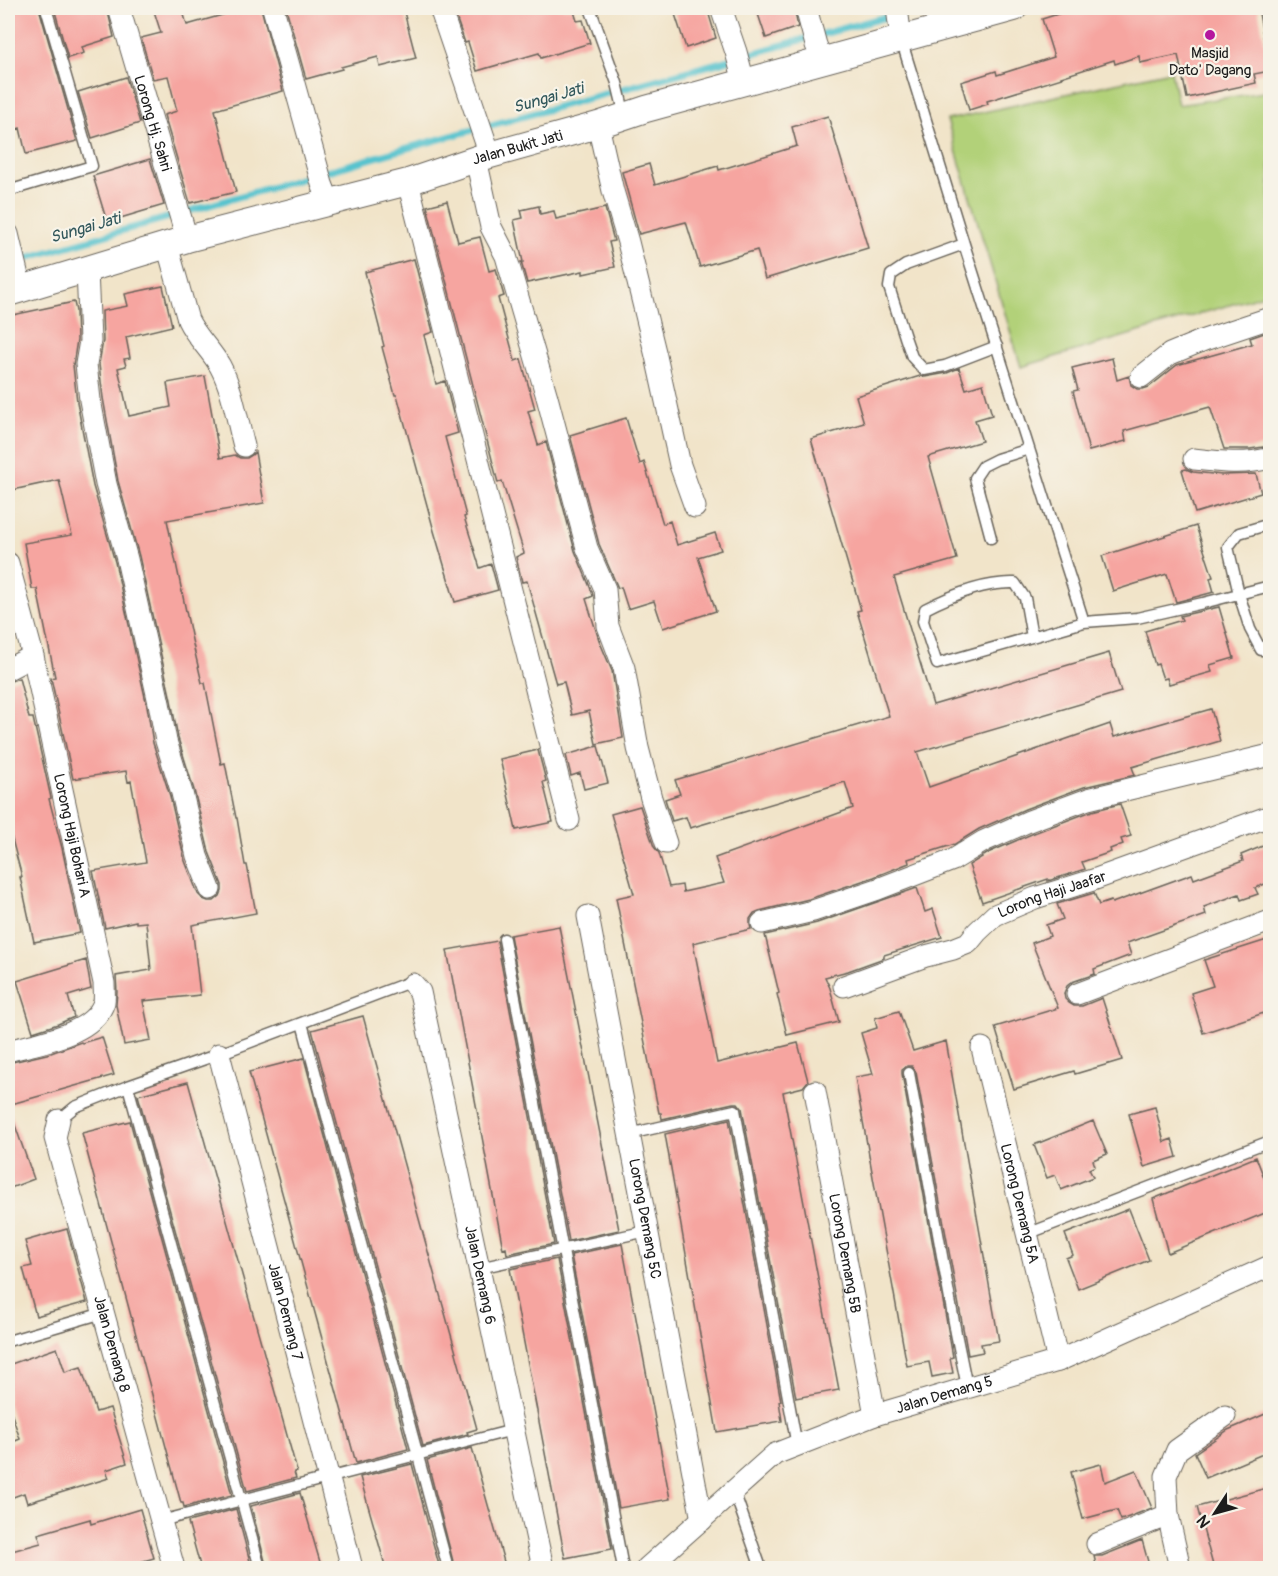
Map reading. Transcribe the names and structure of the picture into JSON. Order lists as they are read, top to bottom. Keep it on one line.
{"streets":{"street":["Lorong Hj. Sahri","Jalan Bukit Jati","Lorong Haji Bohari A","Lorong Haji Jaafar","Lorong Demang 5A","Lorong Demang 5C","Lorong Demang 5B","Jalan Demang 6","Jalan Demang 7","Jalan Demang 8","Jalan Demang 5"]},"crossings":[["Lorong Hj. Sahri","Jalan Bukit Jati"],["Lorong Demang 5A","Jalan Demang 5"],["Lorong Demang 5C","Jalan Demang 5"],["Lorong Demang 5B","Jalan Demang 5"]],"water":["Sungai Jati"],"places":["Masjid Dato' Dagang"],"north":"bottom left"}
